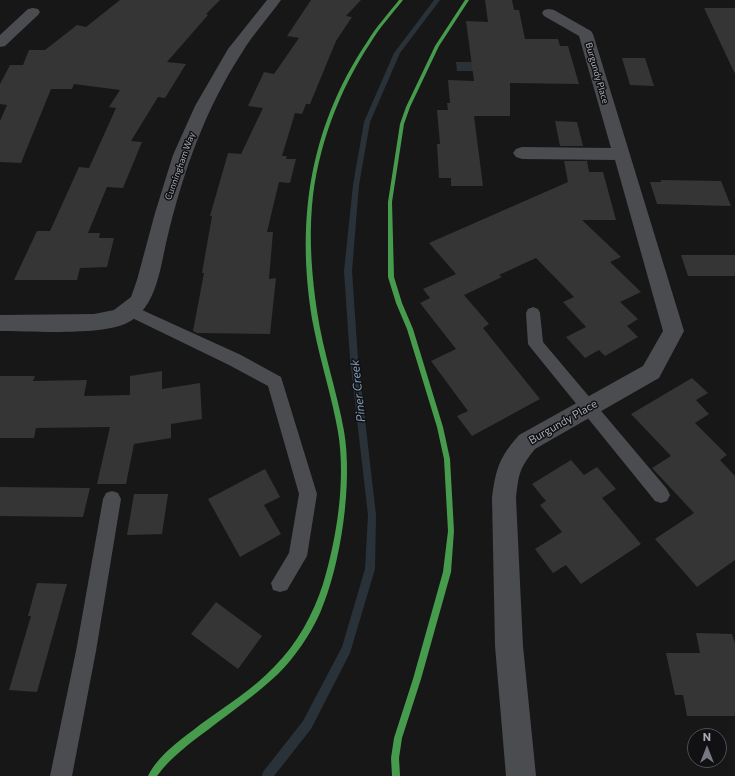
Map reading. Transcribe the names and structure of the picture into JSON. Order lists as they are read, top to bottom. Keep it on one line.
{"streets":{"street":["Burgundy Place","Cunningham Way"]},"water":["Piner Creek"],"north":"top"}
